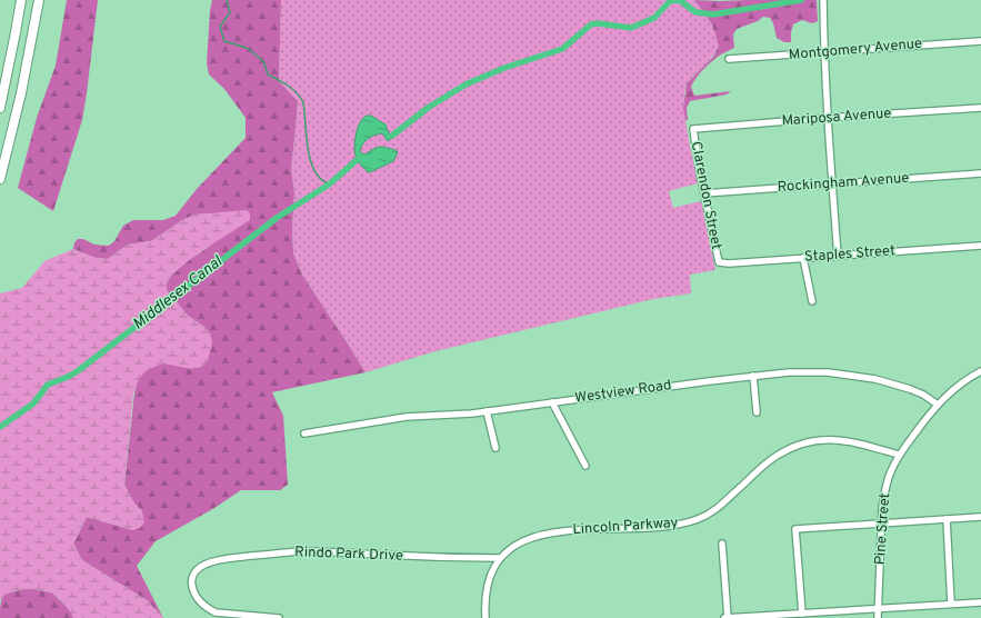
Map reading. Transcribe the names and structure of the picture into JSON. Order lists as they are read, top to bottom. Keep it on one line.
{"streets":{"street":["Montgomery Avenue","Mariposa Avenue","Rockingham Avenue","Clarendon Street","Staples Street","Westview Road","Lincoln Parkway","Pine Street","Rindo Park Drive"]},"crossings":[["Mariposa Avenue","Clarendon Street"],["Rockingham Avenue","Clarendon Street"],["Clarendon Street","Staples Street"],["Westview Road","Pine Street"],["Lincoln Parkway","Pine Street"],["Lincoln Parkway","Rindo Park Drive"]],"water":["Middlesex Canal"]}
